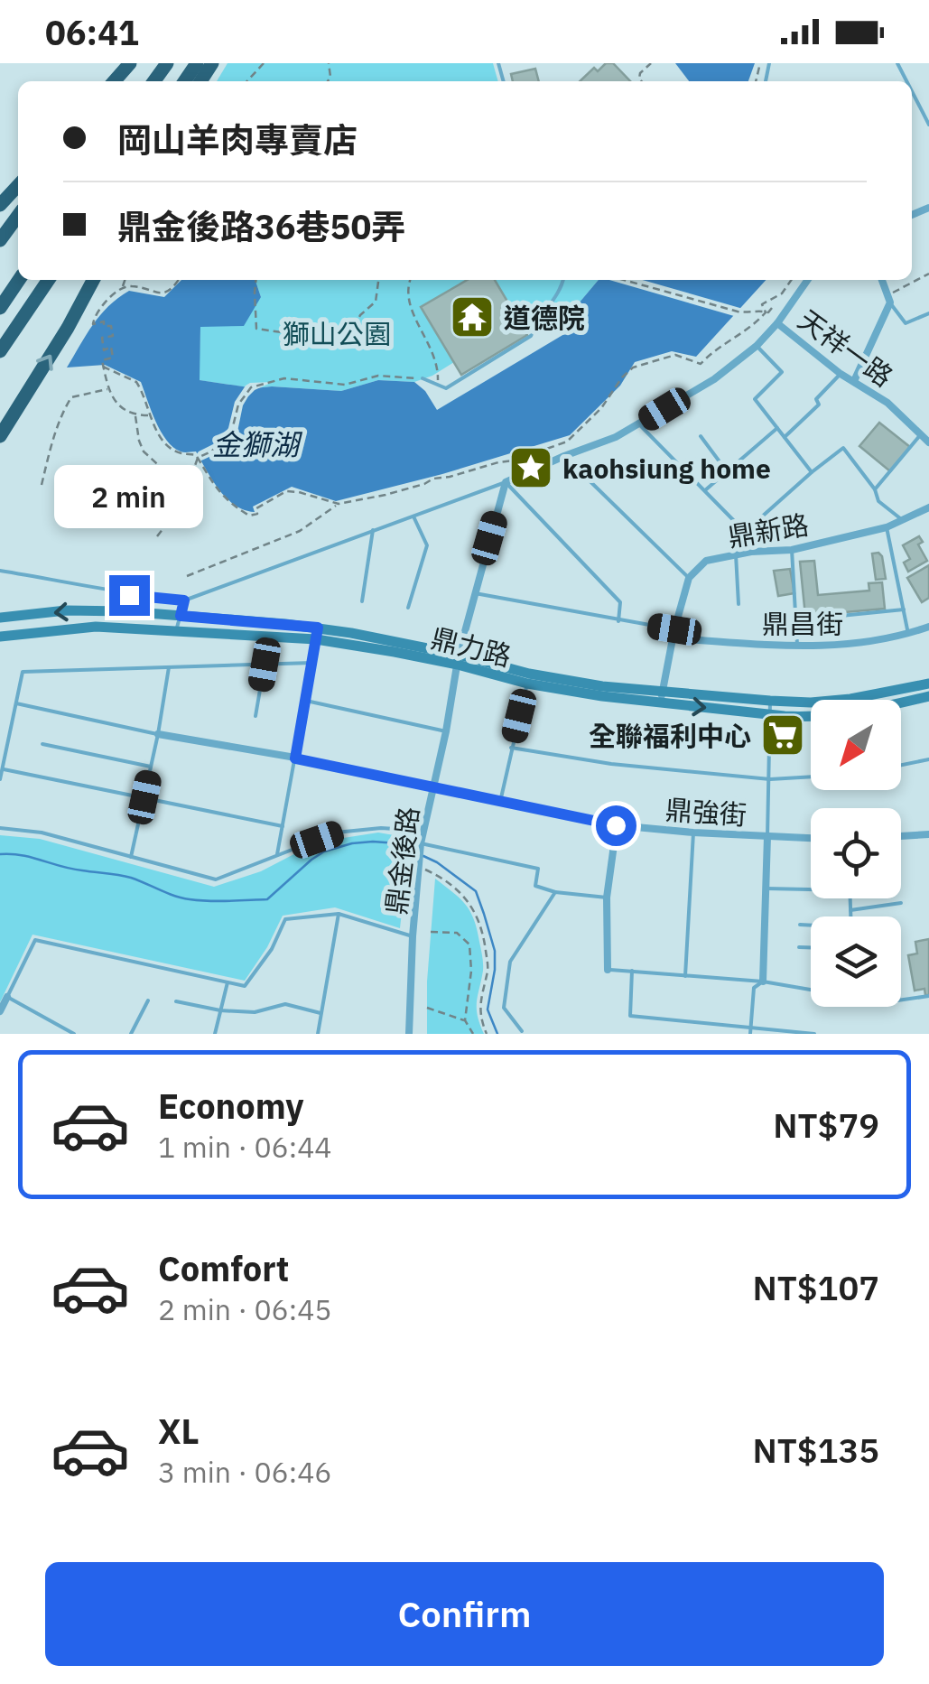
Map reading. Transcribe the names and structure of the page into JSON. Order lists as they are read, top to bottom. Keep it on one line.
{"streets":{"street":["天祥一路","鼎新路","鼎昌街","鼎力路","鼎強街","鼎金後路"]},"crossings":[["鼎力路","鼎金後路"],["鼎強街","鼎金後路"]],"water":["金獅湖"],"parks":["獅山公園"],"places":{"temple":["道德院"],"place":["kaohsiung home"],"supermarket":["全聯福利中心"]},"north":"bottom left","page":{"status":"06:41","banner":["岡山羊肉專賣店","鼎金後路36巷50弄"],"bubble":"2 min","list":[{"name":"Economy","note":"1 min · 06:44","value":"NT$79"},{"name":"Comfort","note":"2 min · 06:45","value":"NT$107"},{"name":"XL","note":"3 min · 06:46","value":"NT$135"}],"buttons":"Confirm"}}
